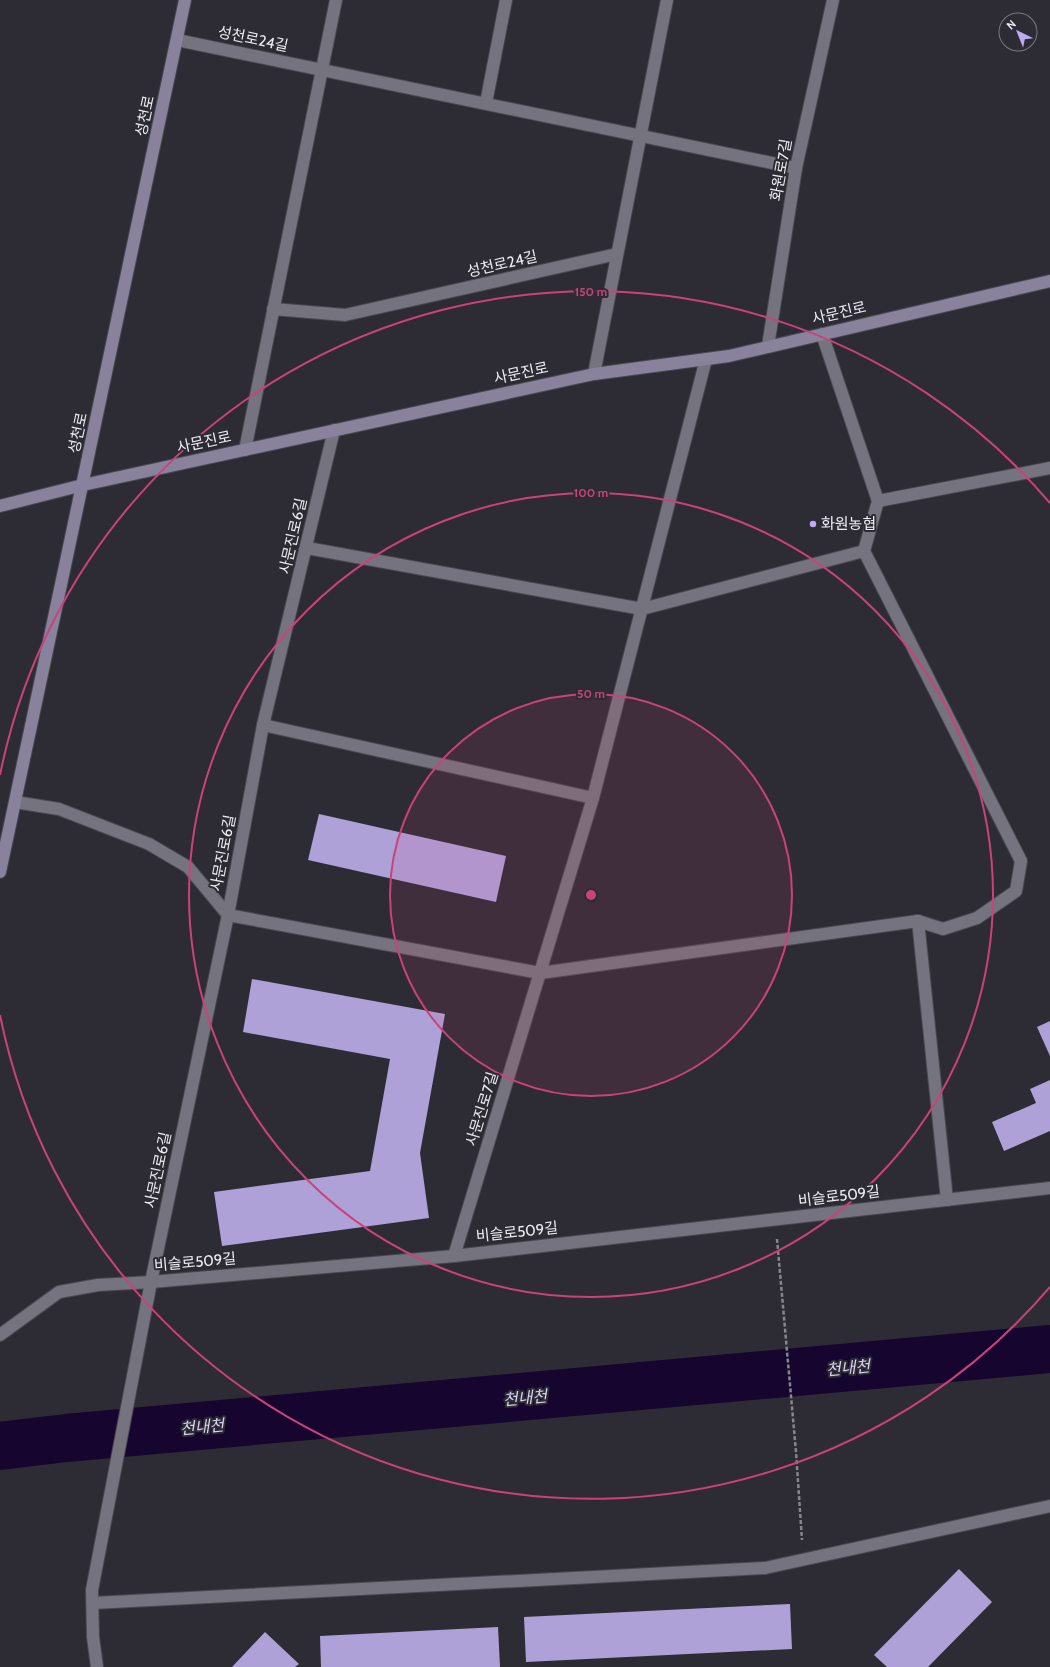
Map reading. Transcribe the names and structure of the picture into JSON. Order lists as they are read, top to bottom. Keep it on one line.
{"streets":{"street":["성천로24길","성천로","화원로7길","사문진로","사문진로6길","사문진로7길","비슬로509길"]},"crossings":[["성천로24길","성천로"],["성천로24길","화원로7길"],["성천로","사문진로"],["화원로7길","사문진로"],["사문진로","사문진로6길"],["사문진로","사문진로7길"],["사문진로6길","비슬로509길"],["사문진로7길","비슬로509길"]],"water":["천내천"],"places":["화원농협"],"north":"top left","rings":["150 m","100 m","50 m"]}
